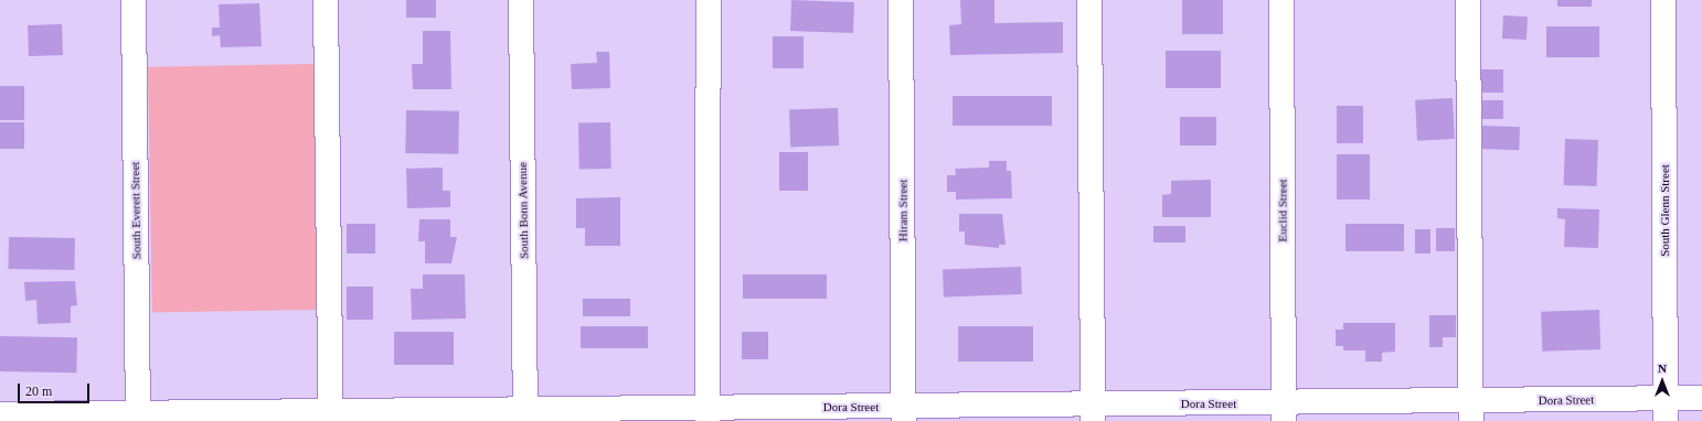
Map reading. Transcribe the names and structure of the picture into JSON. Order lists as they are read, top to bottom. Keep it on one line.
{"streets":{"street":["South Everett Street","South Bonn Avenue","Hiram Street","Euclid Street","South Glenn Street","Dora Street"]},"crossings":[["South Everett Street","Dora Street"],["South Bonn Avenue","Dora Street"],["Hiram Street","Dora Street"],["Euclid Street","Dora Street"],["South Glenn Street","Dora Street"]],"scale_bar":"20 m","north":"top"}
